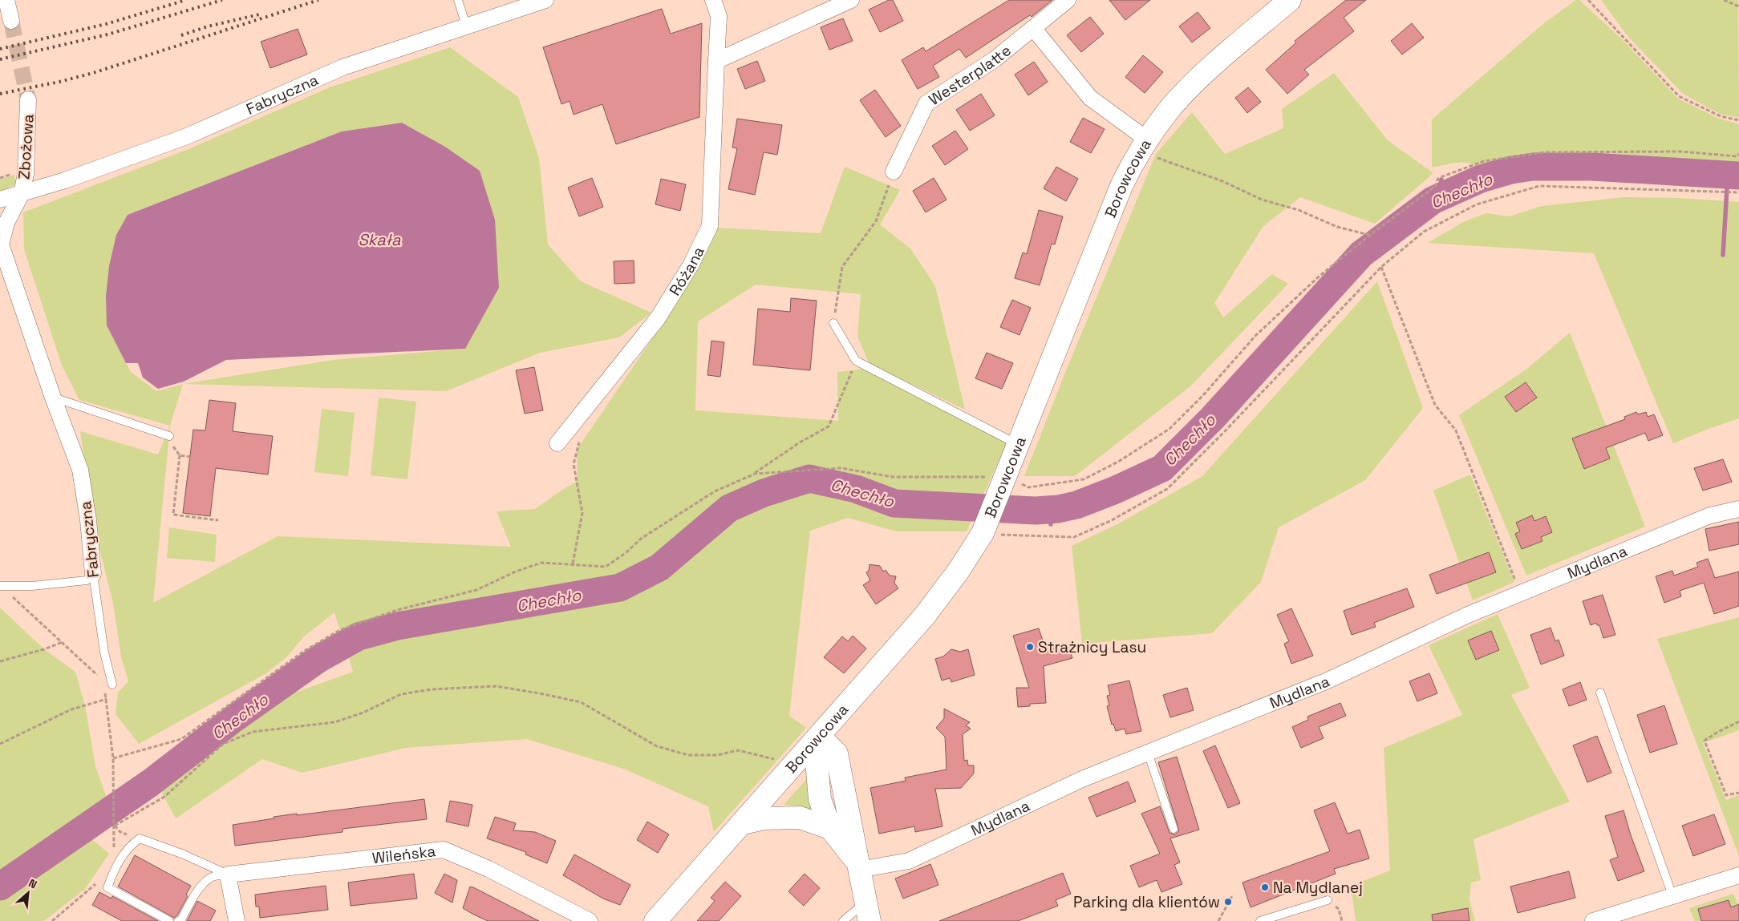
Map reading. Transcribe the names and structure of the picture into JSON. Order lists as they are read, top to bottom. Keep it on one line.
{"streets":{"street":["Westerplatte","Fabryczna","Zbożowa","Borowcowa","Różana","Mydlana","Wileńska"]},"crossings":[["Fabryczna","Zbożowa"]],"water":["Chechło","Skała"],"places":["Strażnicy Lasu","Na Mydlanej","Parking dla klientów"],"north":"top right"}
